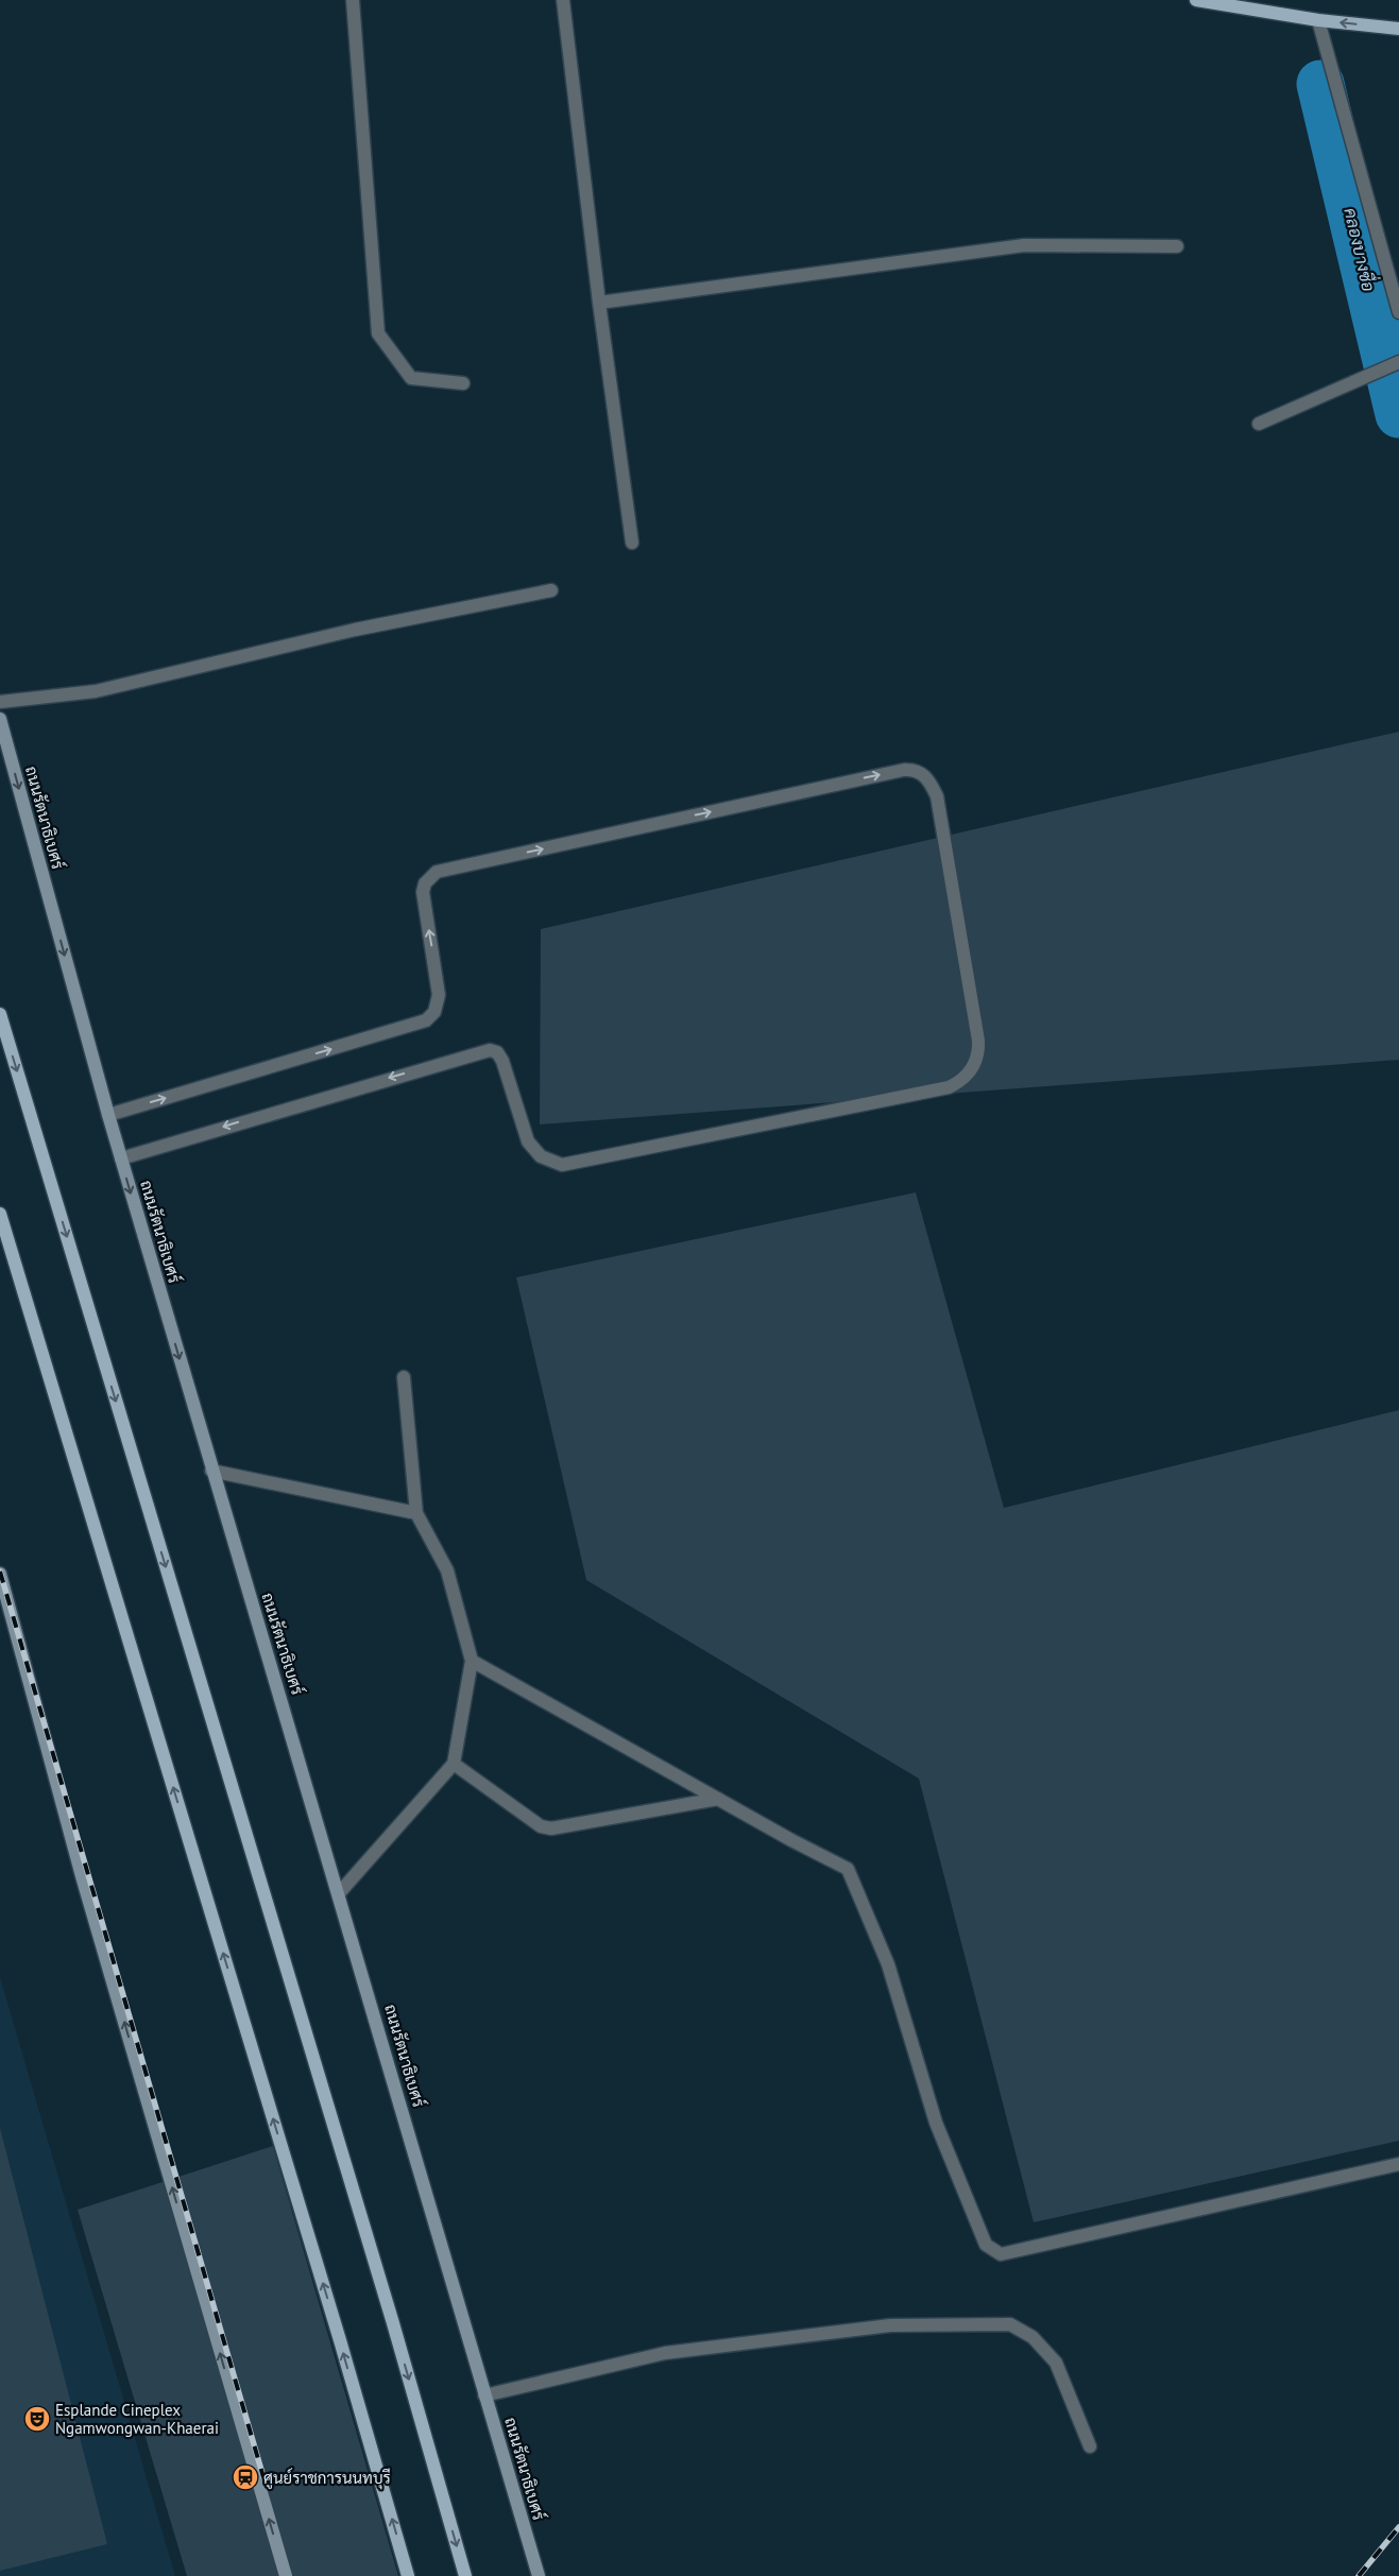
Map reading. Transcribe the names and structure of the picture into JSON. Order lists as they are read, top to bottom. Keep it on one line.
{"streets":{"main road":["ถนนรัตนาธิเบศร์"]},"water":["คลองบางซื่อ"],"places":{"theatre":["Esplande Cineplex Ngamwongwan-Khaerai"],"station":["ศูนย์ราชการนนทบุรี"]}}
